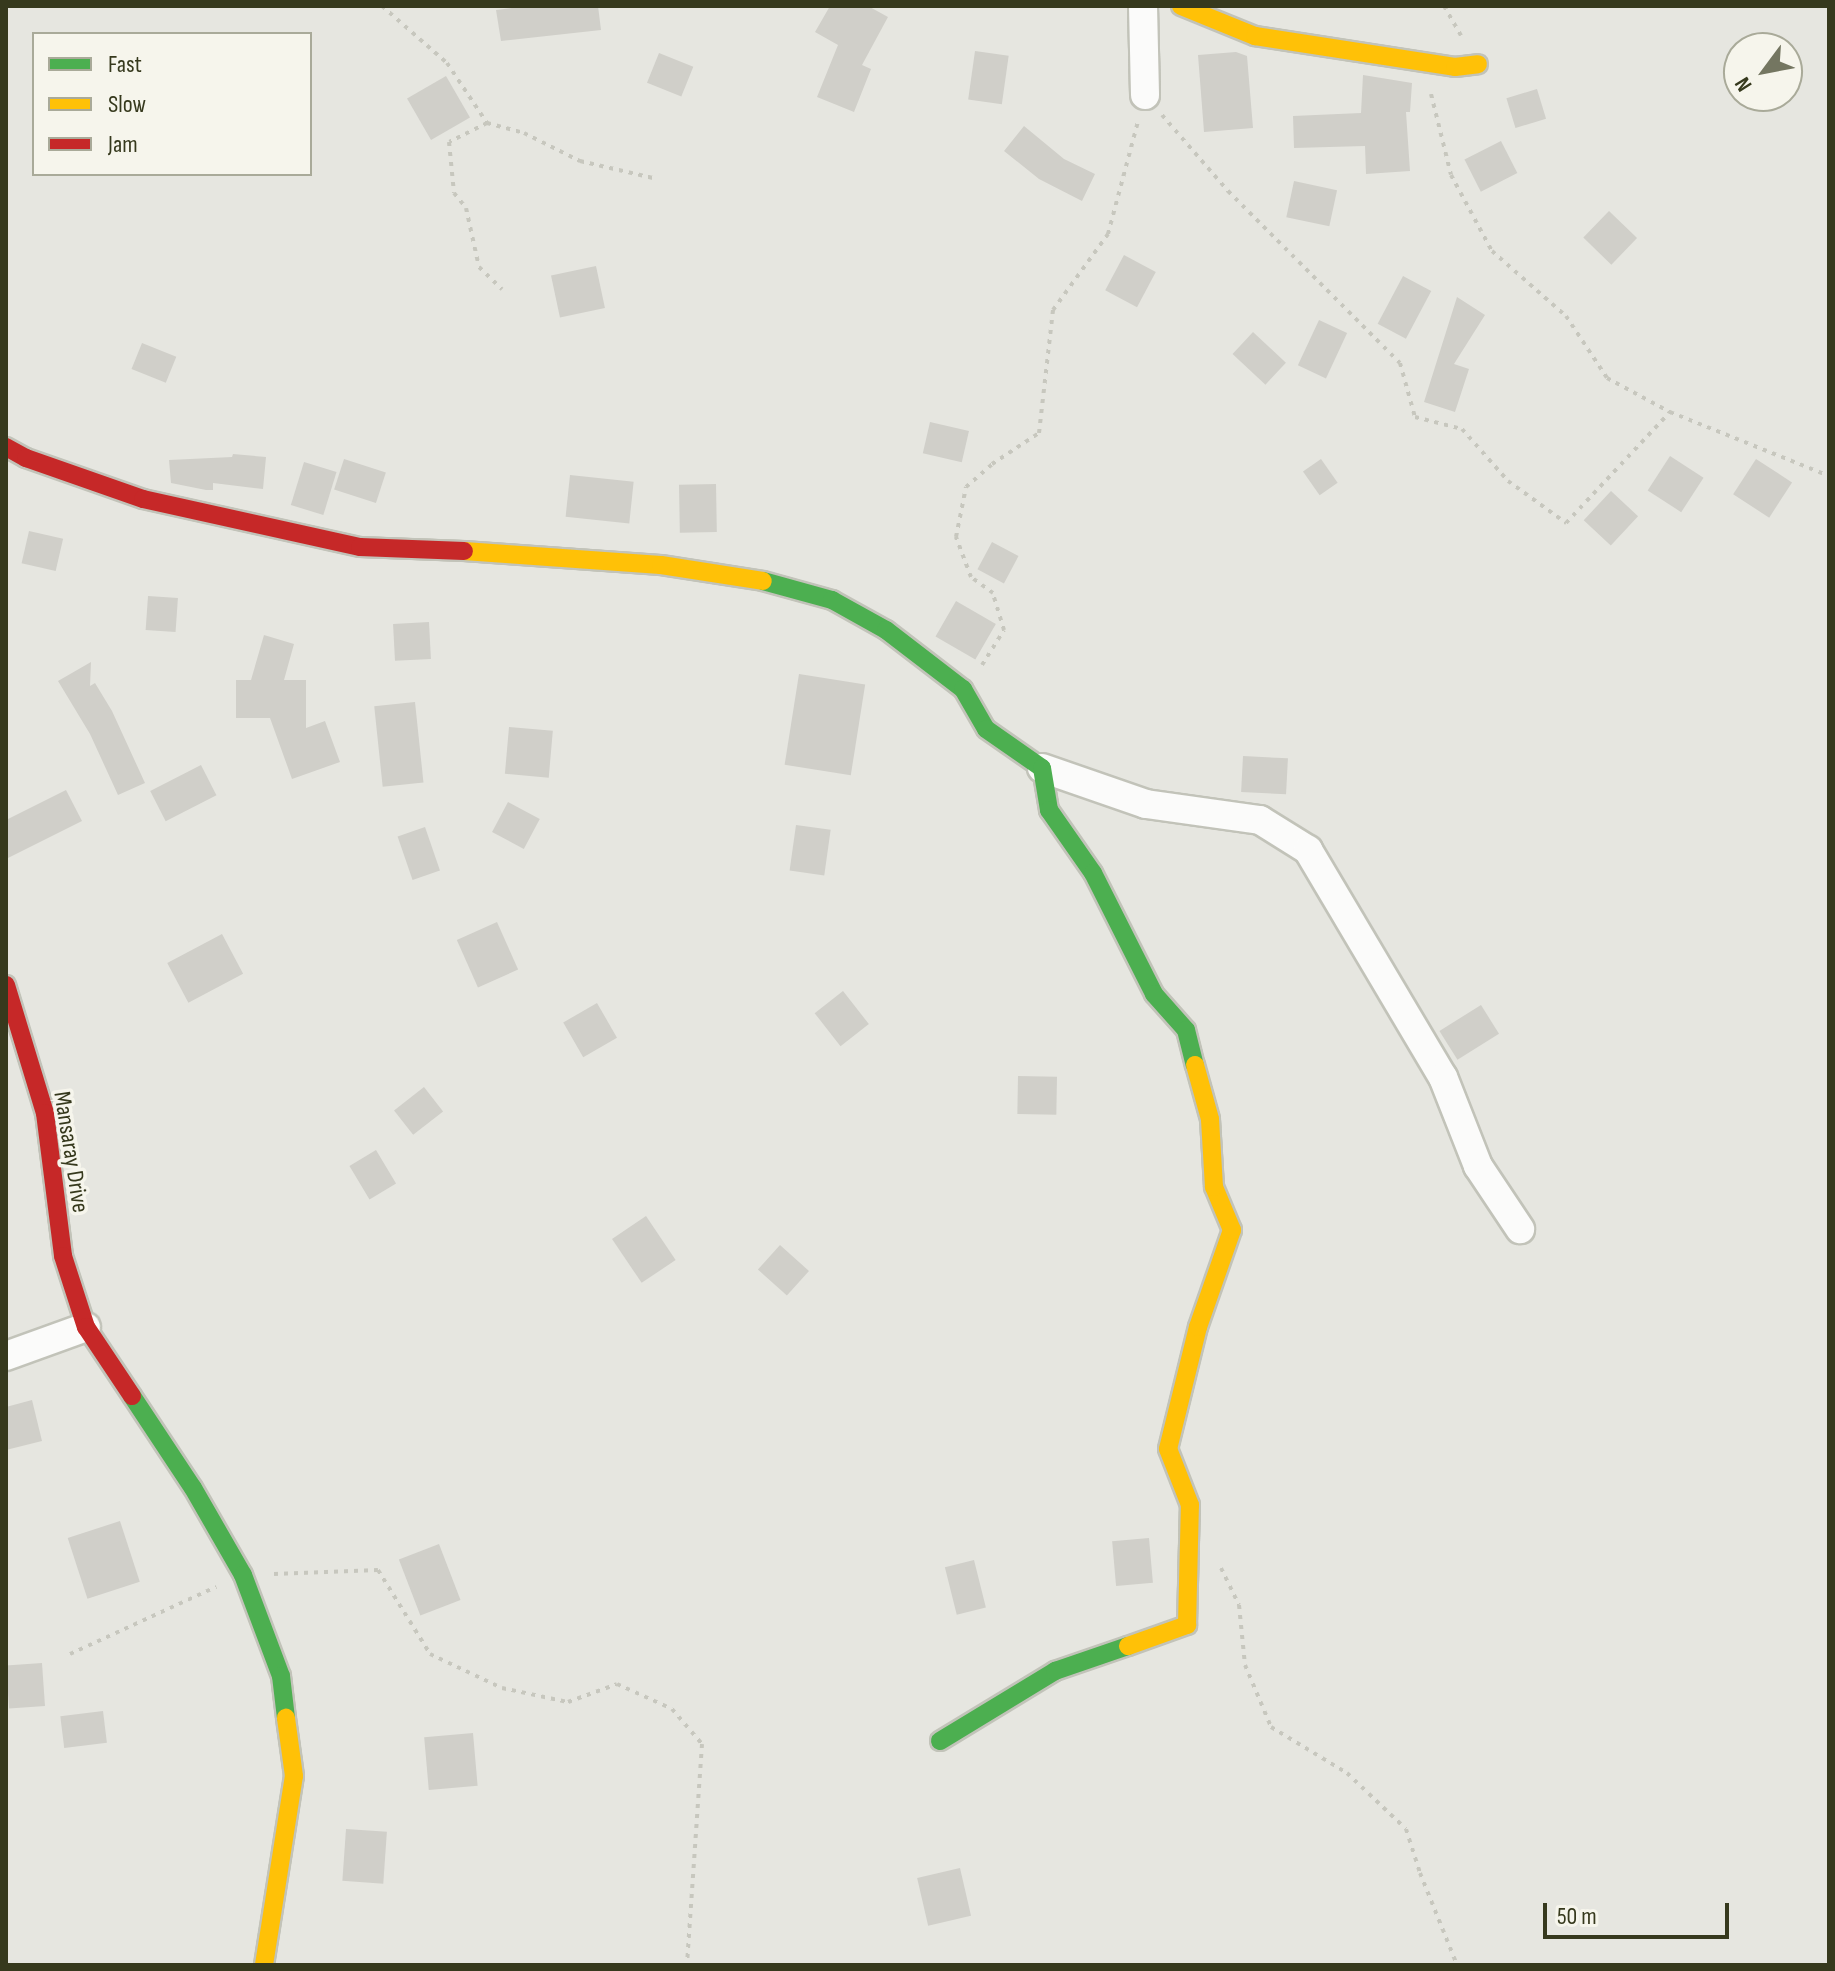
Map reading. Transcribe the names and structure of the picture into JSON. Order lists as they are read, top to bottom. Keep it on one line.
{"streets":{"street":["Mansaray Drive"]},"legend":["Fast","Slow","Jam"],"scale_bar":"50 m","north":"bottom left"}
